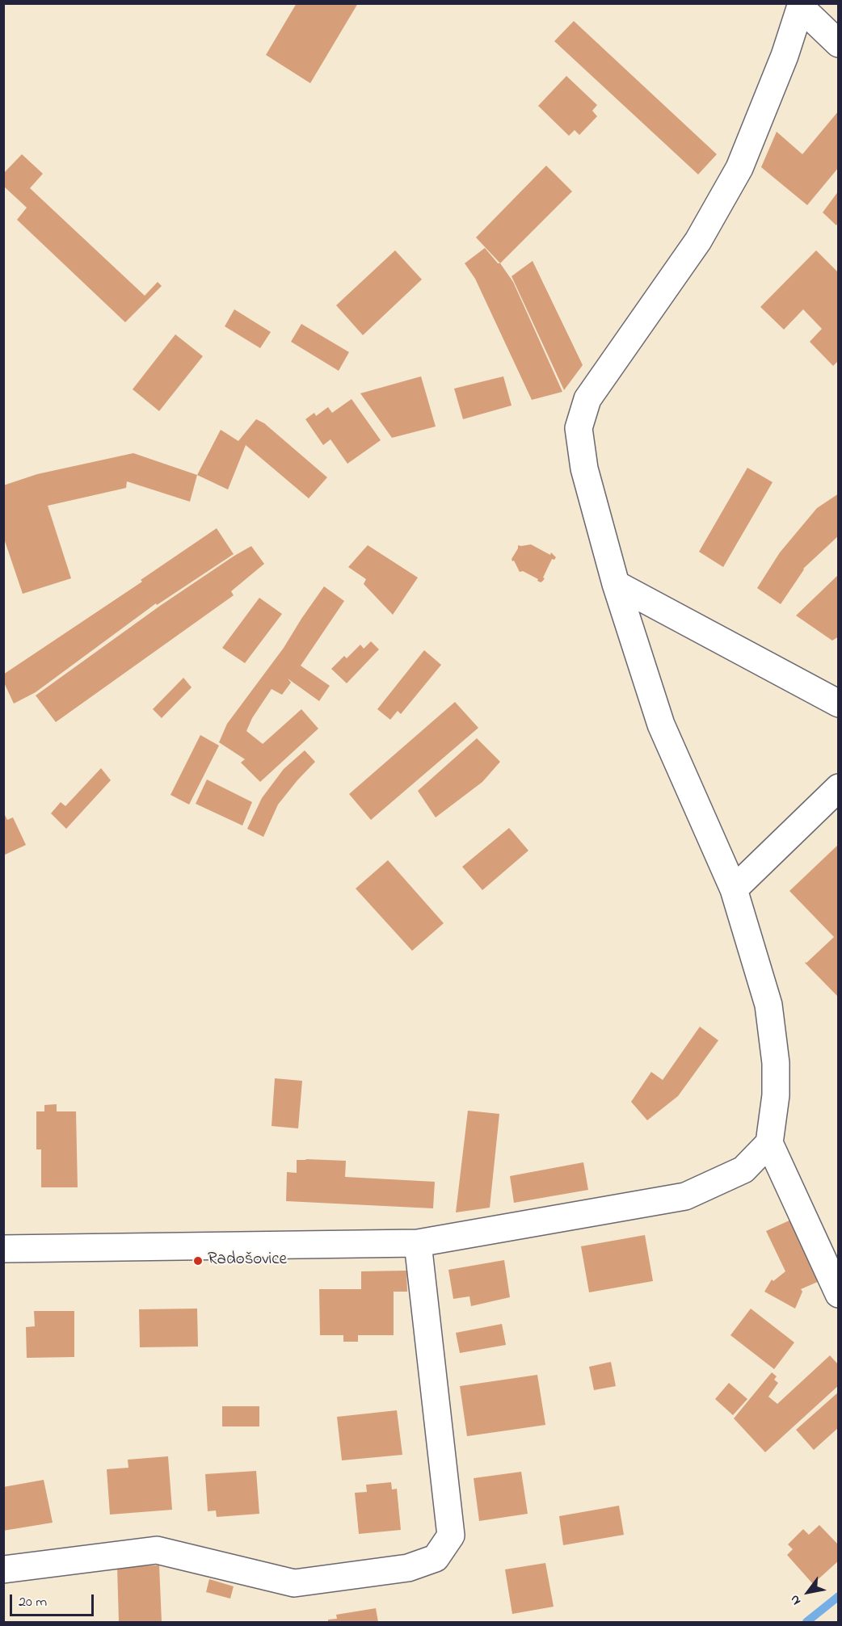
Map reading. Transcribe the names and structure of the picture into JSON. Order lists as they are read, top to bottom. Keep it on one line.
{"places":["Radošovice"],"scale_bar":"20 m","north":"bottom left"}
